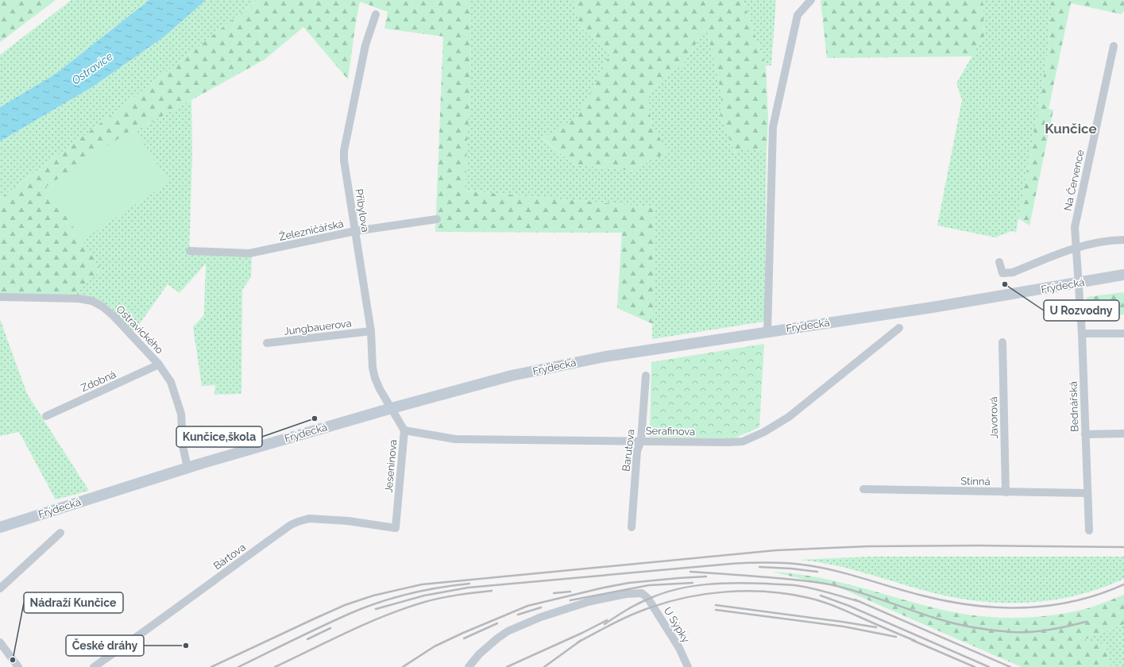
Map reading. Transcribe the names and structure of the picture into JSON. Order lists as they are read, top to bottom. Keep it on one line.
{"streets":{"main road":["Frýdecká"],"street":["Na Července","Přibylova","Železničářská","Jungbauerova","Ostravického","Zdobná","Bednářská","Javorová","Serafinova","Barutova","Jeseninova","Stinná","Bártova","U Sýpky"]},"crossings":[["Na Července","Frýdecká"],["Na Července","Bednářská"],["Přibylova","Železničářská"],["Přibylova","Frýdecká"],["Přibylova","Jungbauerova"],["Přibylova","Jeseninova"],["Frýdecká","Ostravického"],["Frýdecká","Bednářská"],["Frýdecká","Jeseninova"],["Ostravického","Zdobná"],["Bednářská","Stinná"],["Javorová","Stinná"],["Serafinova","Barutova"],["Serafinova","Jeseninova"],["Jeseninova","Bártova"]],"districts":["Kunčice"],"water":["Ostravice"],"places":["U Rozvodny","Kunčice,škola","České dráhy","Nádraží Kunčice"]}
